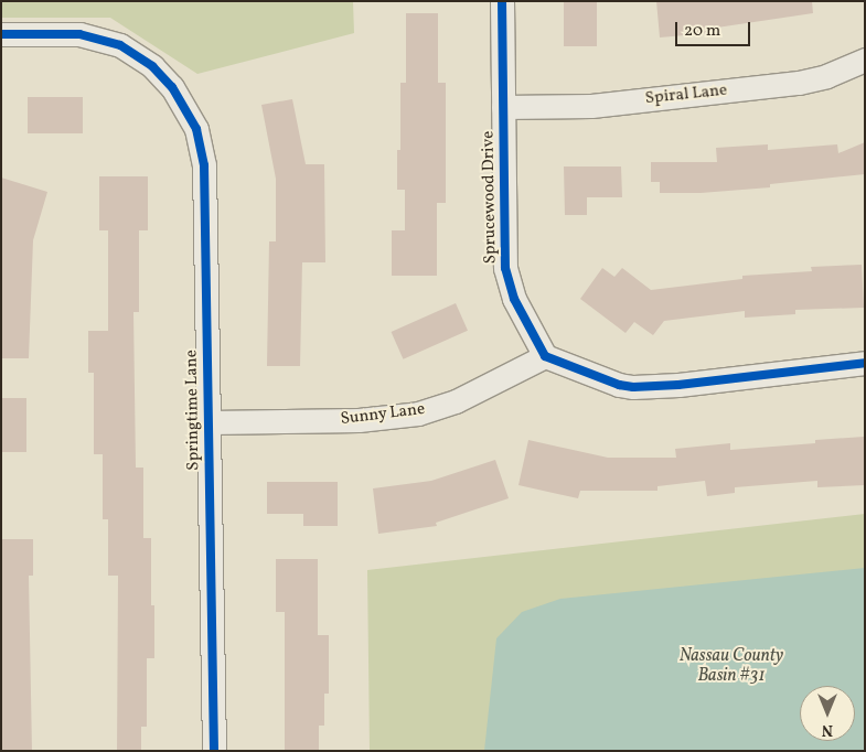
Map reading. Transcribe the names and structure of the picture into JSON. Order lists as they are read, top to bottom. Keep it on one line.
{"streets":{"street":["Spiral Lane","Sprucewood Drive","Springtime Lane","Sunny Lane"]},"crossings":[["Spiral Lane","Sprucewood Drive"],["Sprucewood Drive","Sunny Lane"],["Springtime Lane","Sunny Lane"]],"water":["Nassau County Basin #31"],"scale_bar":"20 m","north":"bottom"}
